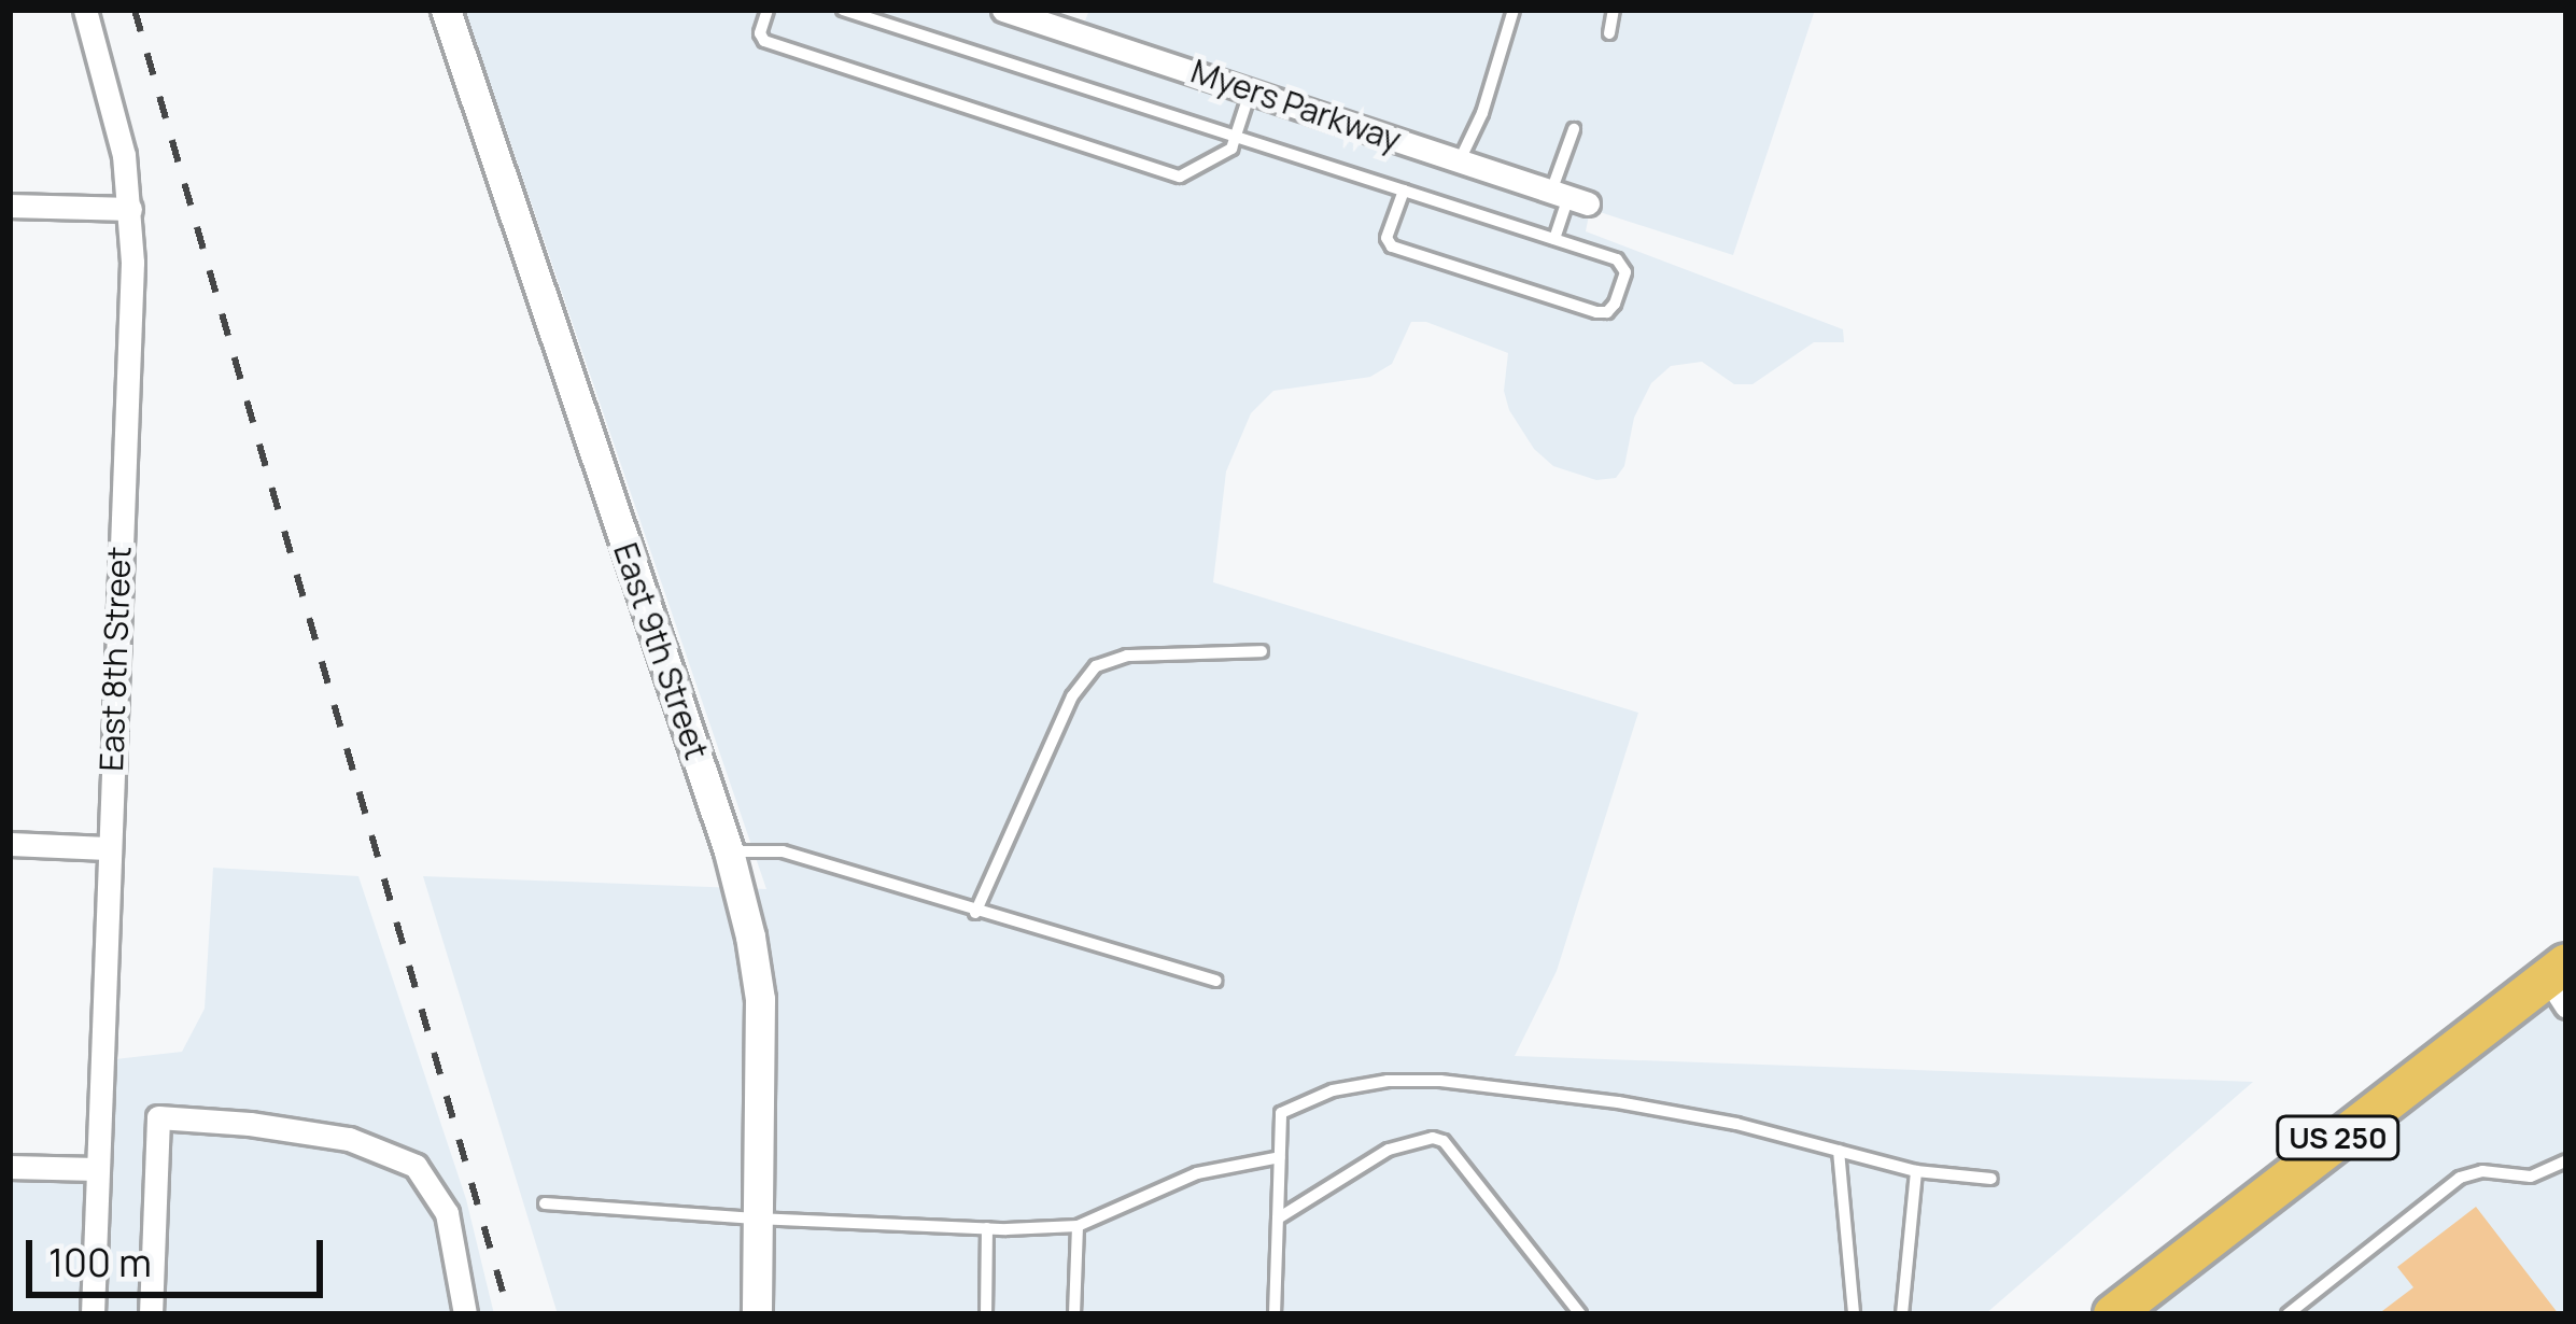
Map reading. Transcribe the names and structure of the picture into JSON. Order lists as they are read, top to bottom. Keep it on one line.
{"streets":{"highway":["US 250"],"street":["Myers Parkway","East 9th Street","East 8th Street"]},"scale_bar":"100 m"}
